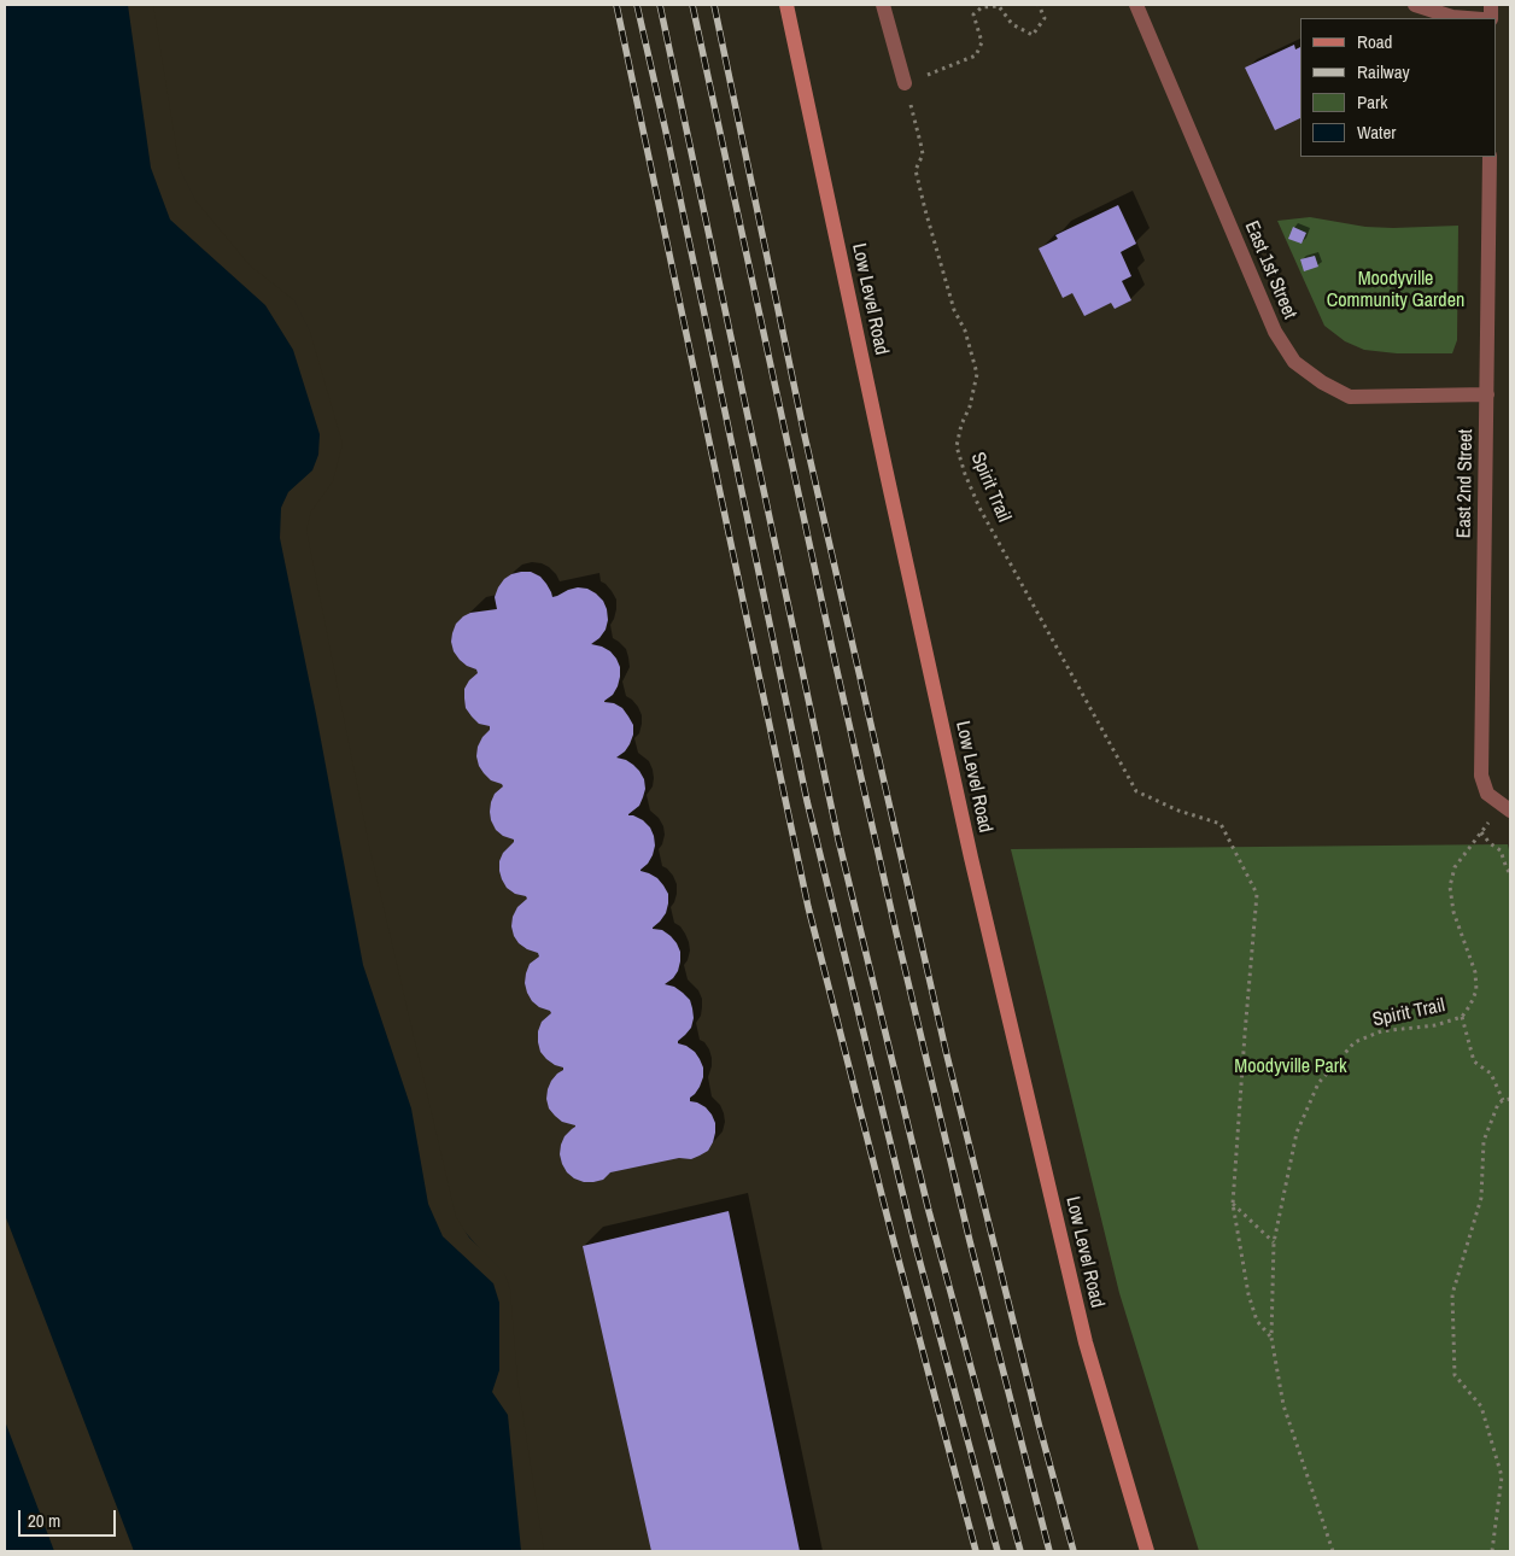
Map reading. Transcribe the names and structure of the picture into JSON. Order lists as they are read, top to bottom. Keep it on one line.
{"streets":{"main road":["Low Level Road"],"street":["East 1st Street","East 2nd Street"],"path":["Spirit Trail"]},"crossings":[["East 1st Street","East 2nd Street"]],"parks":["Moodyville Community Garden","Moodyville Park"],"legend":["Road","Railway","Park","Water"],"scale_bar":"20 m"}
